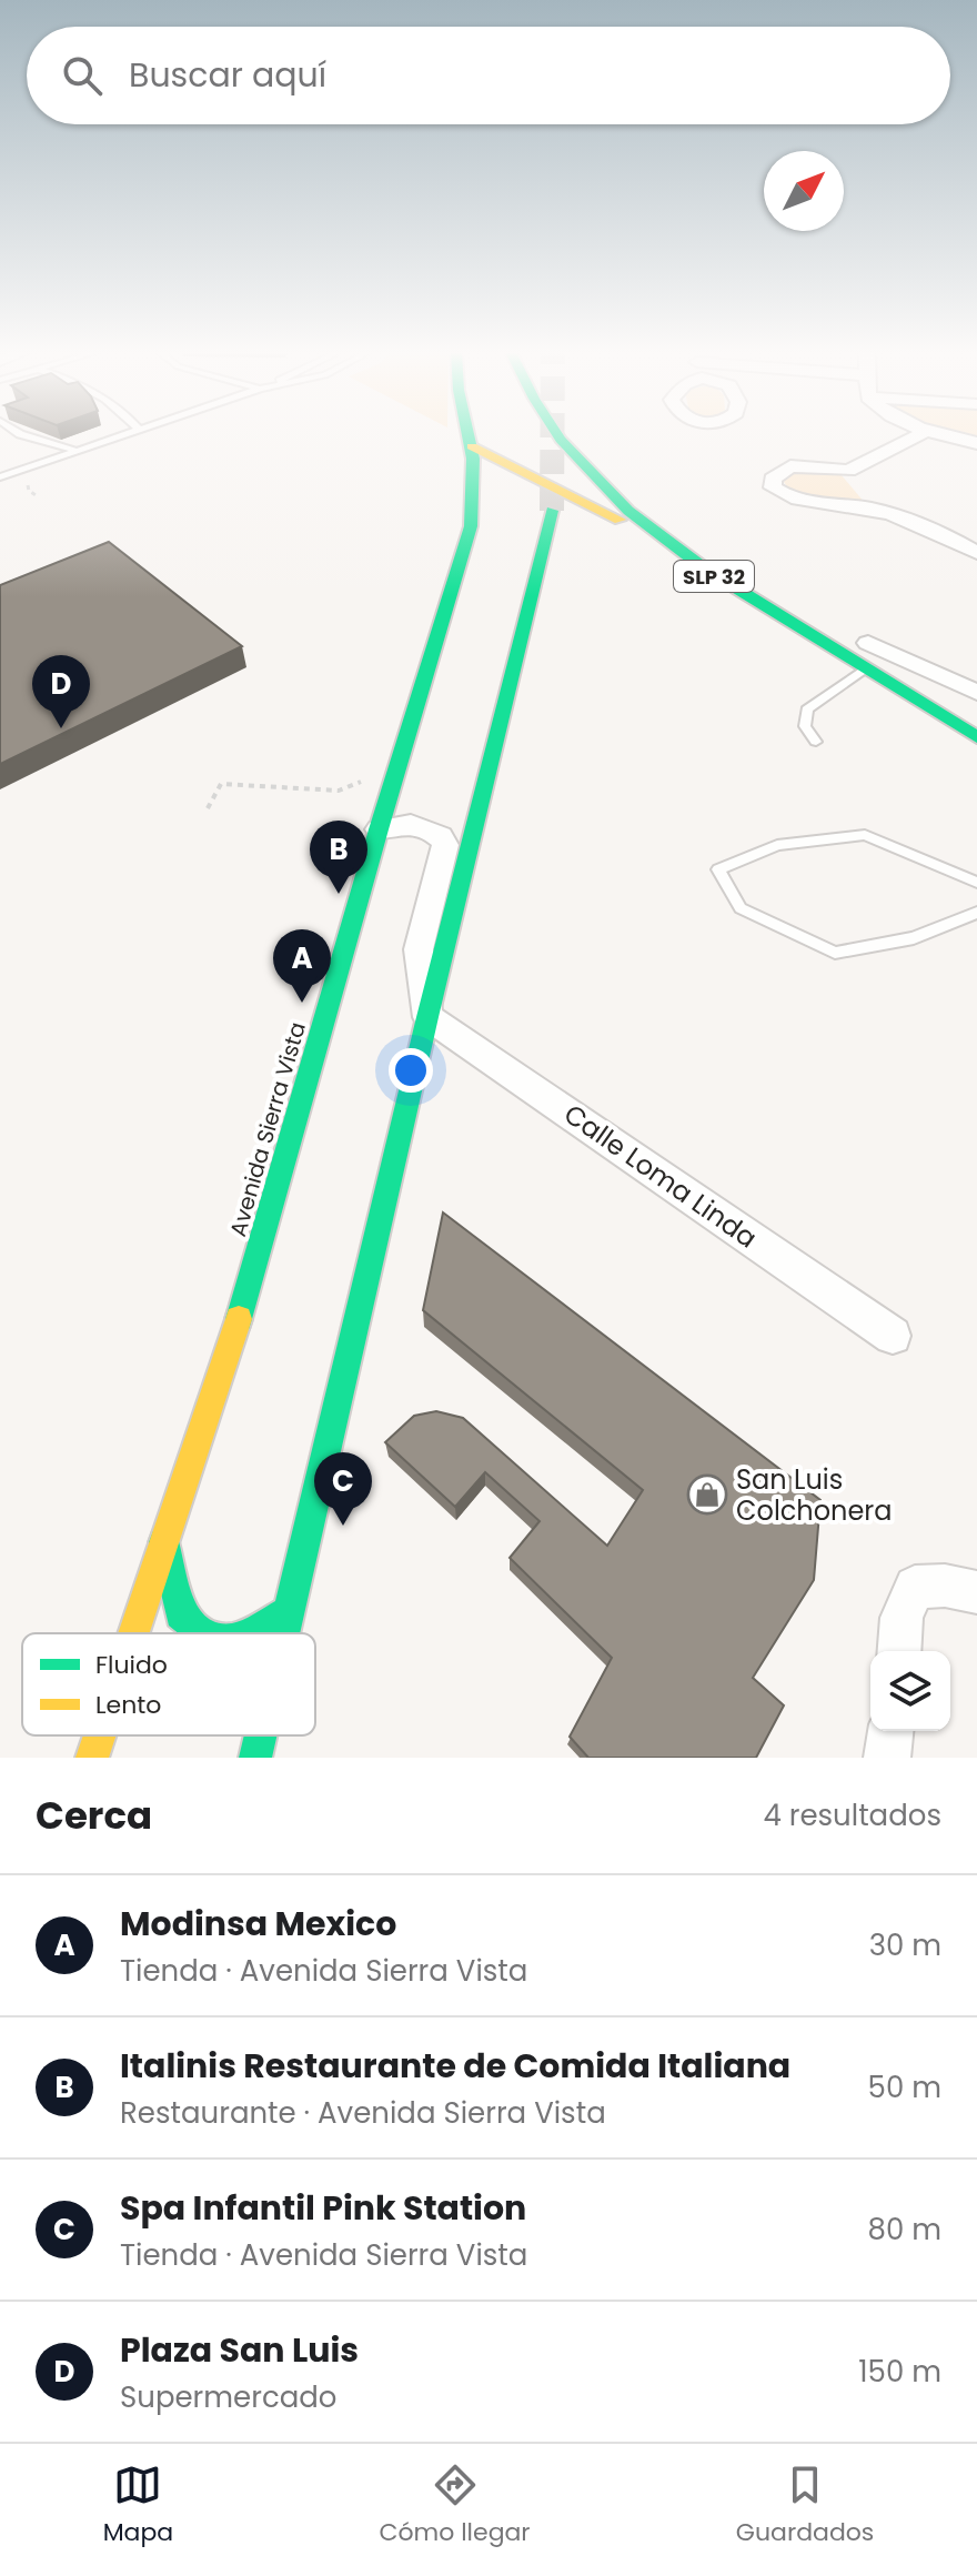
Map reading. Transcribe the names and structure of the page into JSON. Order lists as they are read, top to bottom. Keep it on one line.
{"streets":{"main road":["SLP 32","Avenida Sierra Vista"],"street":["Calle Loma Linda"]},"places":{"shop":["San Luis Colchonera"]},"legend":["Fluido","Lento"],"north":"top right","page":{"search":"Buscar aquí","pins":["D","B","A","C"],"heading":["Cerca","4 resultados"],"list":[{"mark":"A","name":"Modinsa Mexico","note":"Tienda · Avenida Sierra Vista","value":"30 m"},{"mark":"B","name":"Italinis Restaurante de Comida Italiana","note":"Restaurante · Avenida Sierra Vista","value":"50 m"},{"mark":"C","name":"Spa Infantil Pink Station","note":"Tienda · Avenida Sierra Vista","value":"80 m"},{"mark":"D","name":"Plaza San Luis","note":"Supermercado","value":"150 m"}],"nav":["Mapa","Cómo llegar","Guardados"]}}
